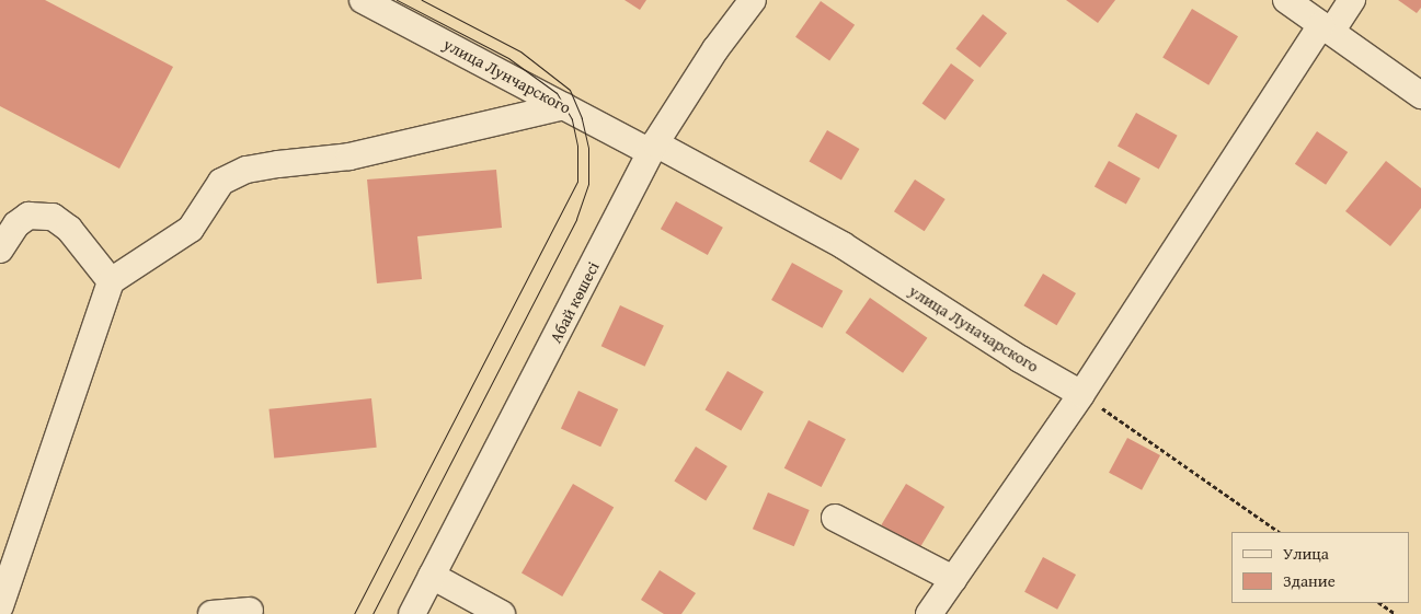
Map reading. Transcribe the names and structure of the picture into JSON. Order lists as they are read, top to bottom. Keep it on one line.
{"streets":{"street":["улица Лунчарского","Абай көшесі","улица Луначарского"]},"crossings":[["улица Лунчарского","Абай көшесі"],["улица Лунчарского","улица Луначарского"],["Абай көшесі","улица Луначарского"]],"legend":["Улица","Здание"]}
